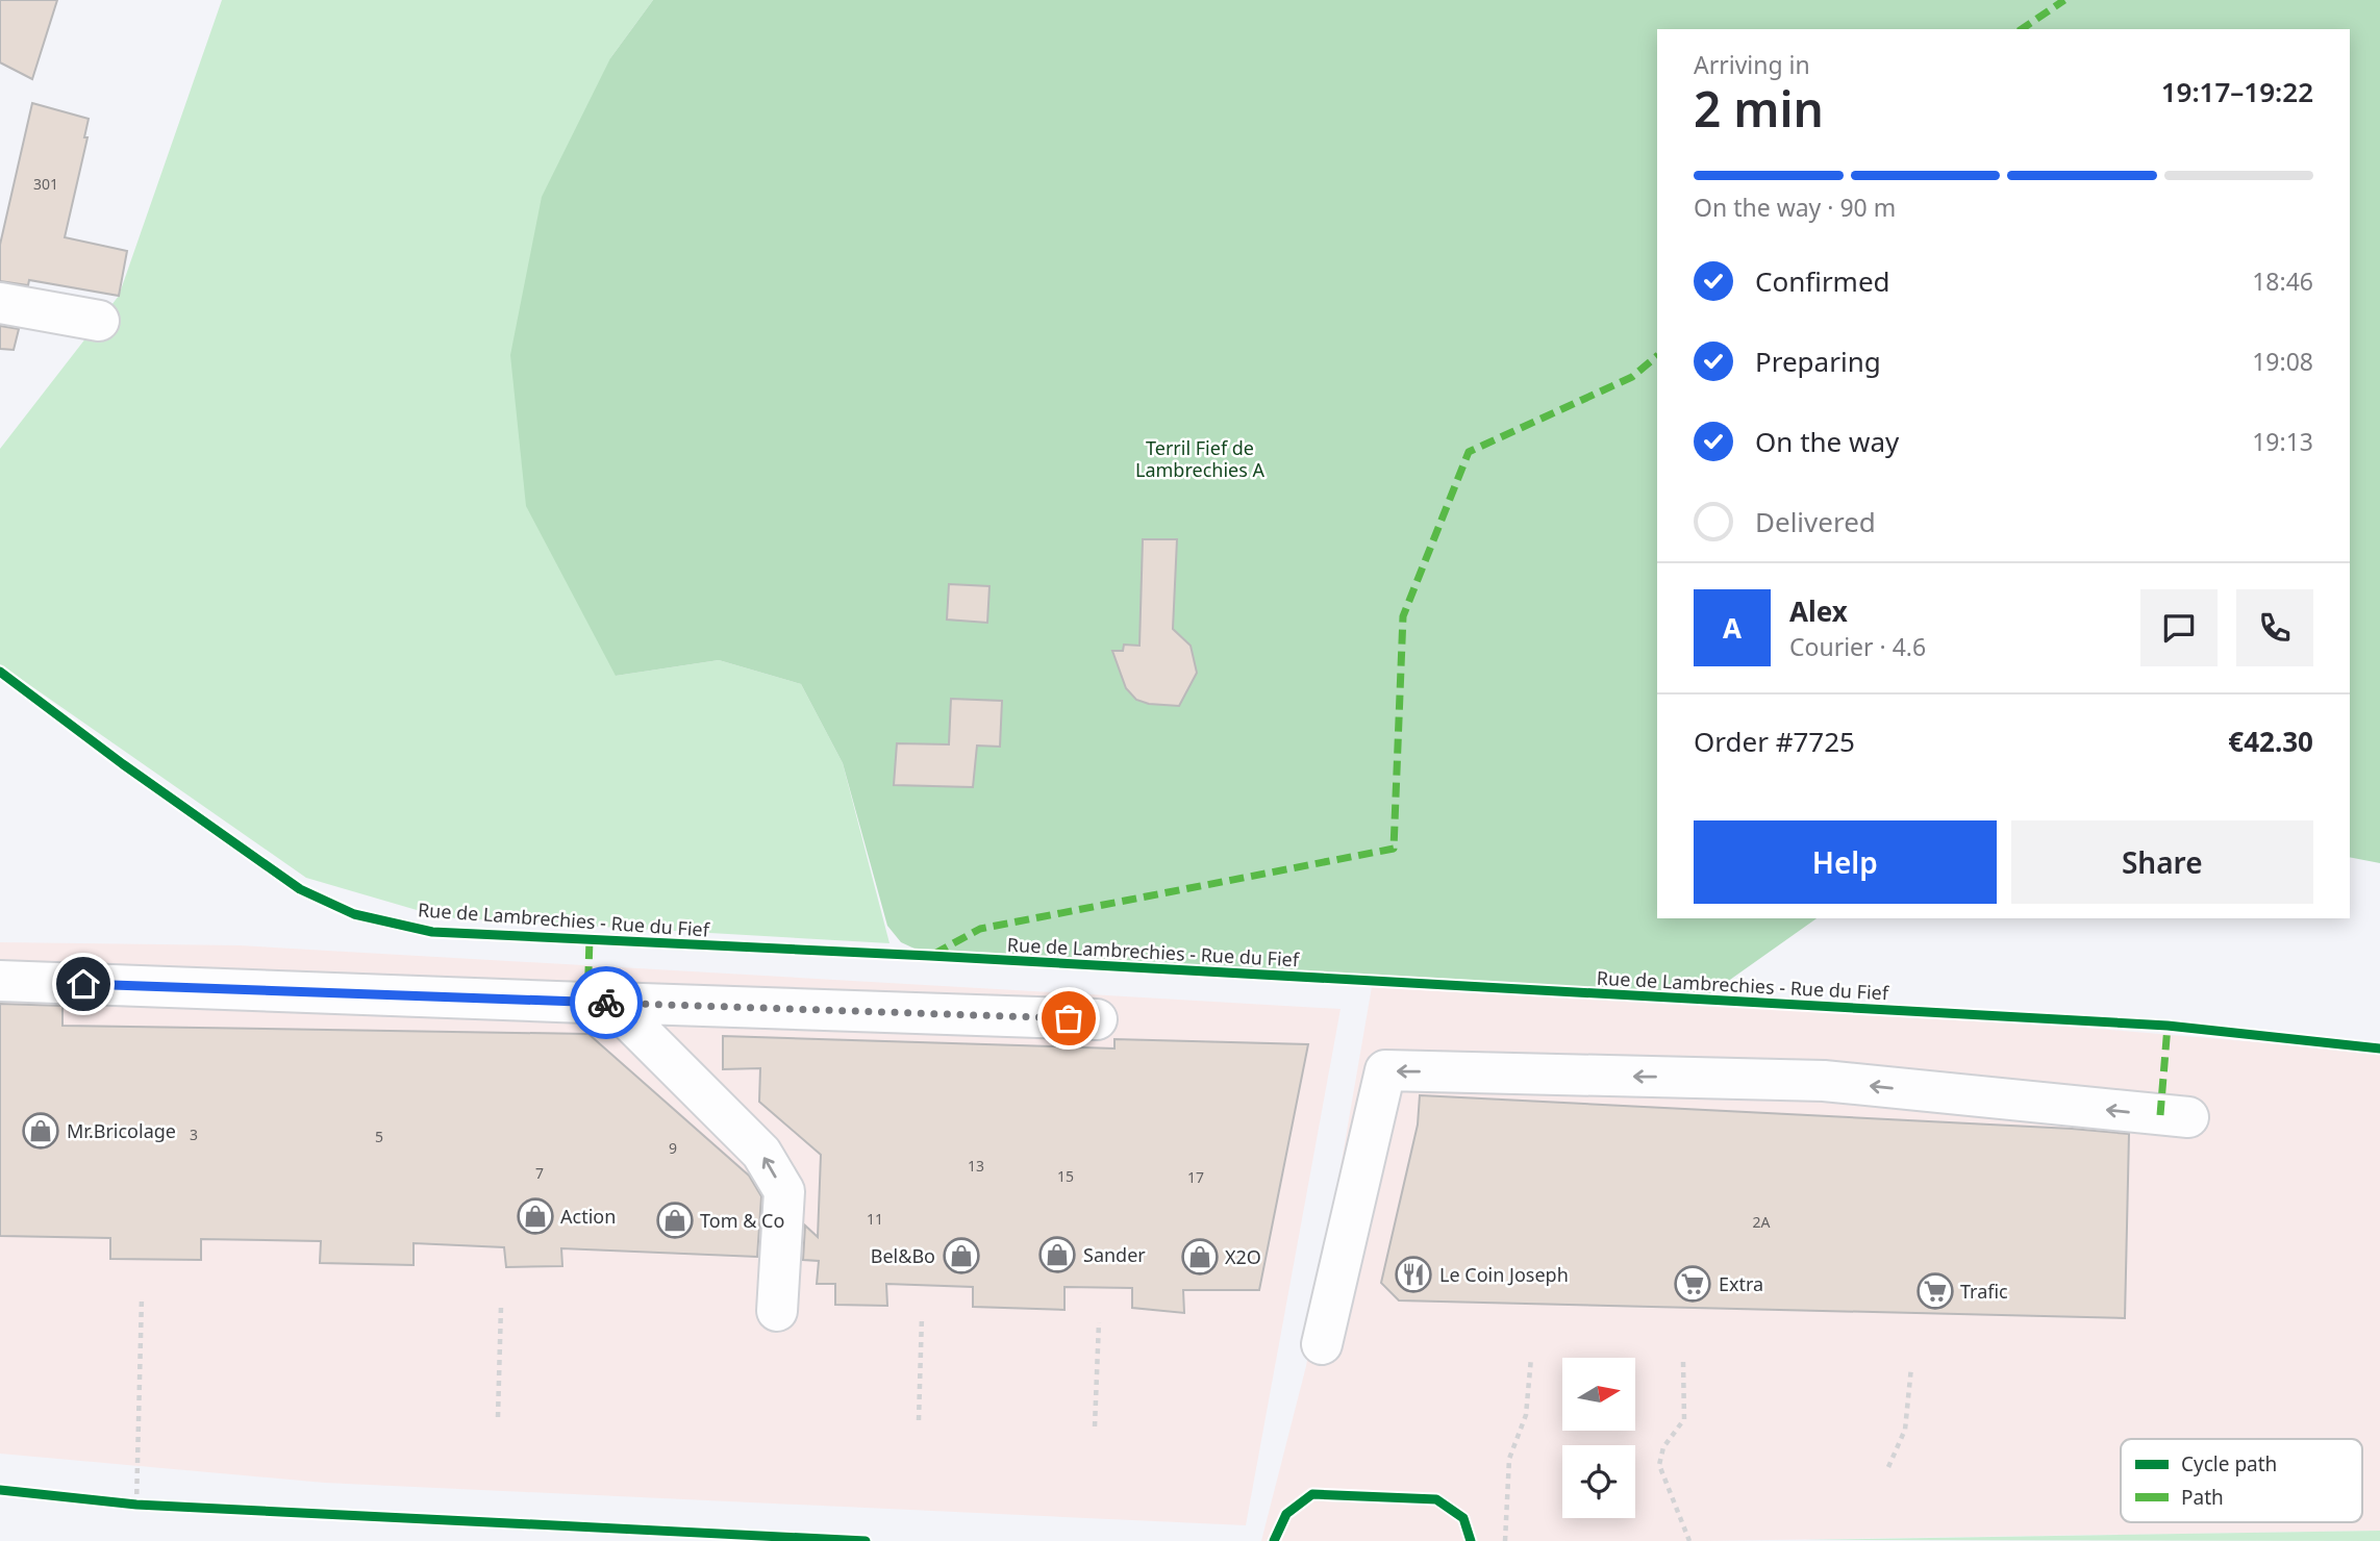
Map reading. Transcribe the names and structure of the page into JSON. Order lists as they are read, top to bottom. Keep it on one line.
{"streets":{"cycle path":["Rue de Lambrechies - Rue du Fief"]},"parks":["Terril Fief de Lambrechies A"],"places":{"shop":["Mr.Bricolage","Action","Tom & Co","Sander","Bel&Bo","X2O"],"restaurant":["Le Coin Joseph"],"supermarket":["Extra","Trafic"]},"house_numbers":["301","3","5","9","13","7","15","17","11","2A"],"legend":["Cycle path","Path"],"north":"right","page":{"heading":["2 min","Arriving in","19:17–19:22"],"panel":["Alex","Courier · 4.6","Order #7725","€42.30"],"bar":"On the way · 90 m","list":[["Confirmed","18:46"],["Preparing","19:08"],["On the way","19:13"],"Delivered"],"round":"A","buttons":["Help","Share"]}}
